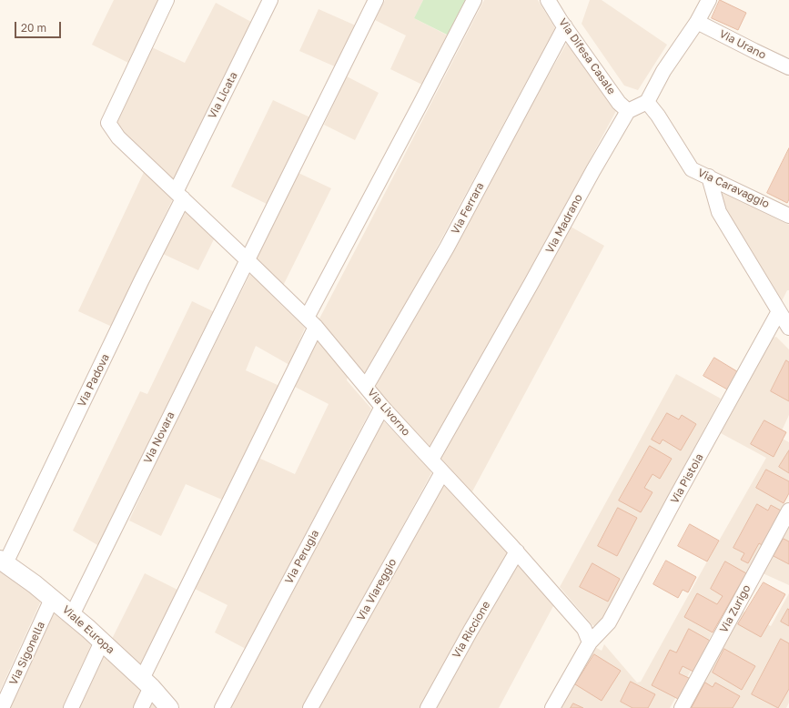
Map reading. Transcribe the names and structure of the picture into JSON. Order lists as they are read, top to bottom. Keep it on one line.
{"streets":{"street":["Via Urano","Via Difesa Casale","Via Licata","Via Caravaggio","Via Ferrara","Via Madrano","Via Padova","Via Livorno","Via Novara","Via Pistoia","Via Perugia","Via Viareggio","Via Zurigo","Viale Europa","Via Riccione","Via Sigonella"]},"crossings":[["Via Difesa Casale","Via Ferrara"],["Via Difesa Casale","Via Madrano"],["Via Licata","Via Padova"],["Via Licata","Via Livorno"],["Via Ferrara","Via Livorno"],["Via Madrano","Via Livorno"],["Via Padova","Via Livorno"],["Via Padova","Viale Europa"],["Via Livorno","Via Novara"],["Via Livorno","Via Pistoia"],["Via Livorno","Via Perugia"],["Via Livorno","Via Viareggio"],["Via Livorno","Via Riccione"],["Via Novara","Viale Europa"],["Viale Europa","Via Sigonella"]],"scale_bar":"20 m"}
